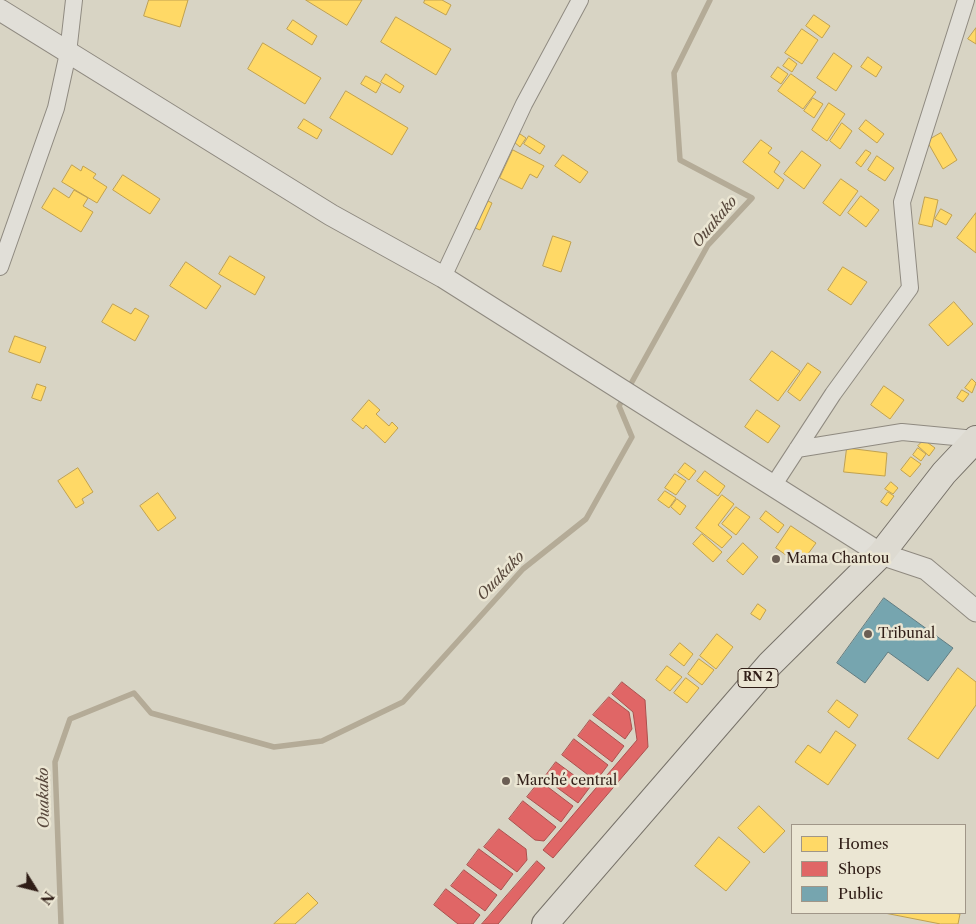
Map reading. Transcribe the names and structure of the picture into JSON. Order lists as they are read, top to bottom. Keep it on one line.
{"streets":{"main road":["RN 2"]},"water":["Ouakako"],"places":["Mama Chantou","Tribunal","Marché central"],"legend":["Homes","Shops","Public"],"north":"bottom right"}
